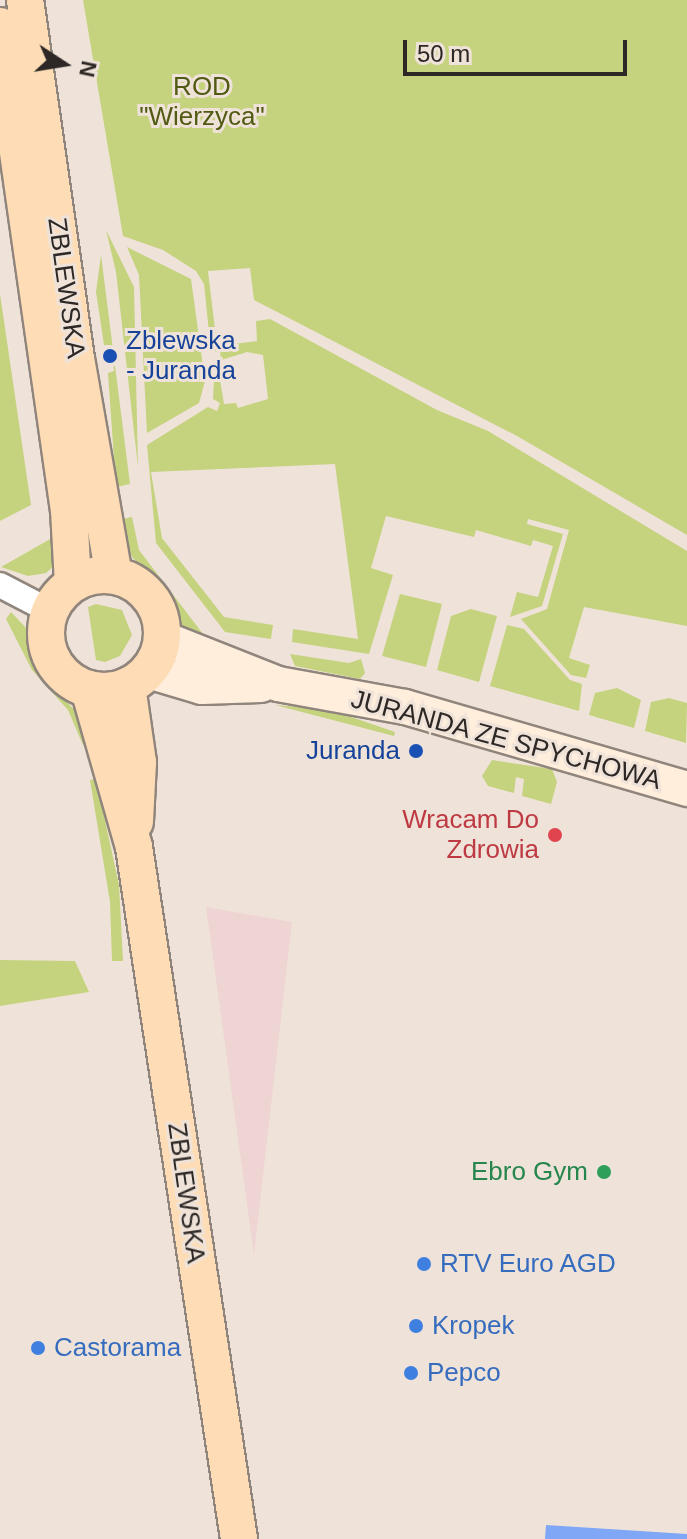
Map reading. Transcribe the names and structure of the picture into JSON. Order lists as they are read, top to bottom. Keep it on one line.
{"streets":{"main road":["ZBLEWSKA"],"street":["JURANDA ZE SPYCHOWA"]},"crossings":[["ZBLEWSKA","JURANDA ZE SPYCHOWA"]],"parks":["ROD \"Wierzyca\""],"places":["Zblewska - Juranda","Juranda","Wracam Do Zdrowia","Ebro Gym","RTV Euro AGD","Kropek","Castorama","Pepco"],"scale_bar":"50 m","north":"right"}
